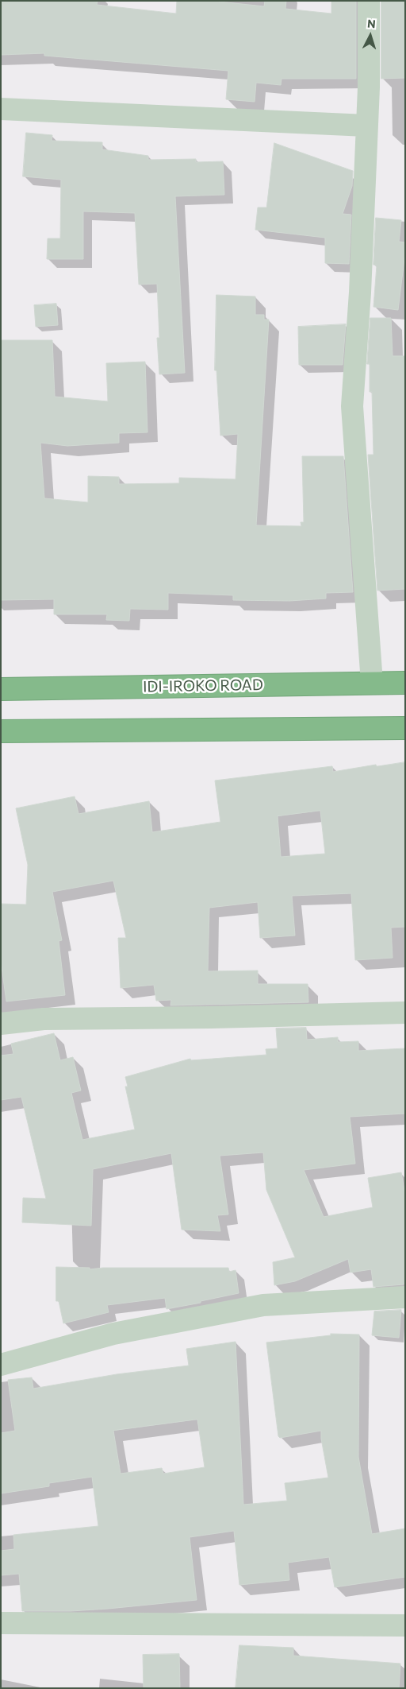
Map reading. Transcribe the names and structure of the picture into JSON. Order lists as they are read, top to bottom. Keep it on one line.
{"streets":{"highway":["IDI-IROKO ROAD"]},"north":"top"}
